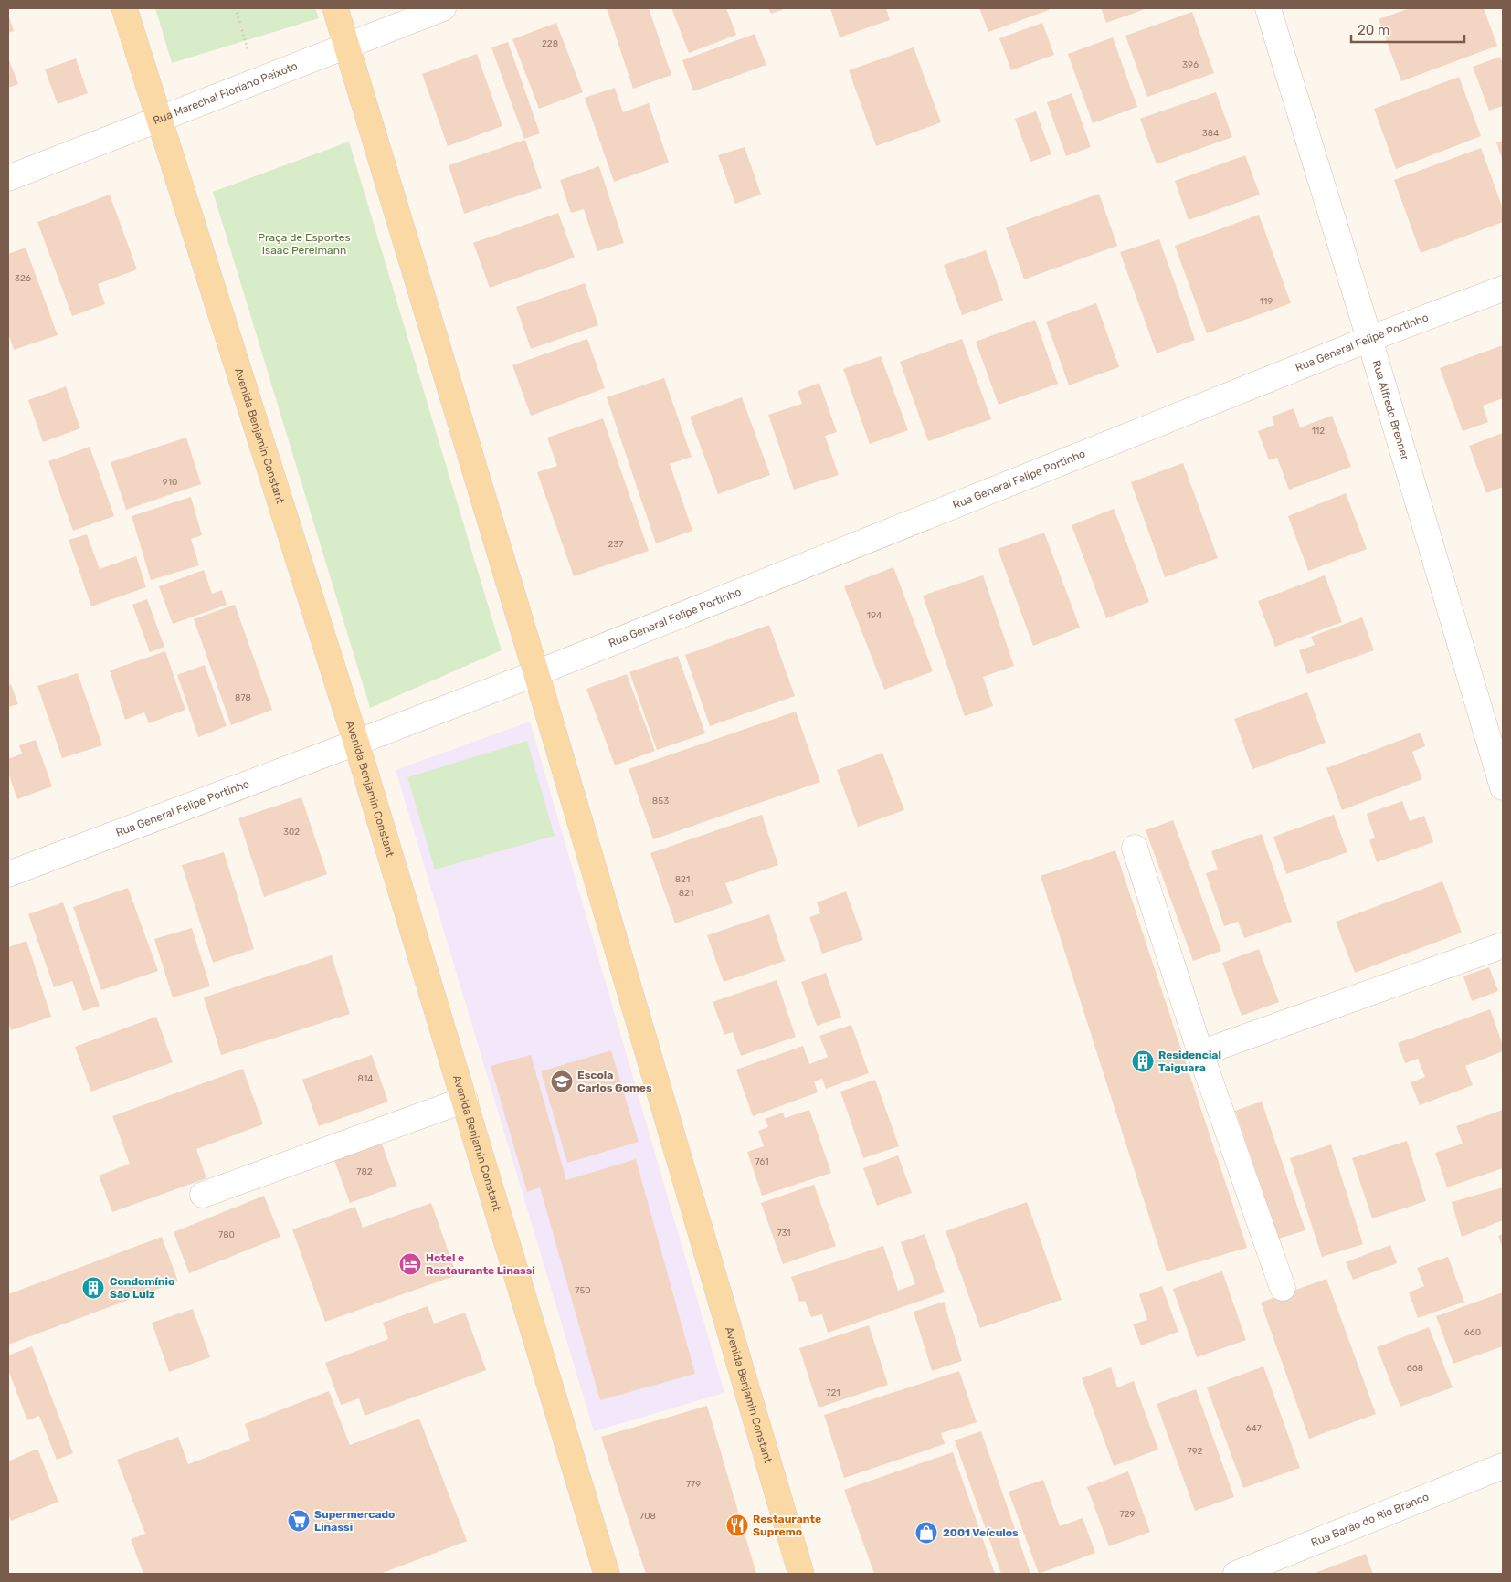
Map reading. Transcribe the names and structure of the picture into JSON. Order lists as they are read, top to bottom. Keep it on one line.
{"streets":{"main road":["Avenida Benjamin Constant"],"street":["Rua Marechal Floriano Peixoto","Rua General Felipe Portinho","Rua Alfredo Brenner","Rua Barão do Rio Branco"]},"crossings":[["Rua Marechal Floriano Peixoto","Avenida Benjamin Constant"],["Rua General Felipe Portinho","Rua Alfredo Brenner"],["Rua General Felipe Portinho","Avenida Benjamin Constant"]],"parks":["Praça de Esportes Isaac Perelmann"],"places":{"building":["Residencial Taiguara","Condomínio São Luiz"],"school or university":["Escola Carlos Gomes"],"hotel":["Hotel e Restaurante Linassi"],"supermarket":["Supermercado Linassi"],"restaurant":["Restaurante Supremo"],"shop":["2001 Veículos"]},"house_numbers":["228","396","384","326","119","112","910","237","194","878","853","302","821","821","814","761","782","731","780","750","660","668","721","647","792","779","729","708"],"scale_bar":"20 m"}
